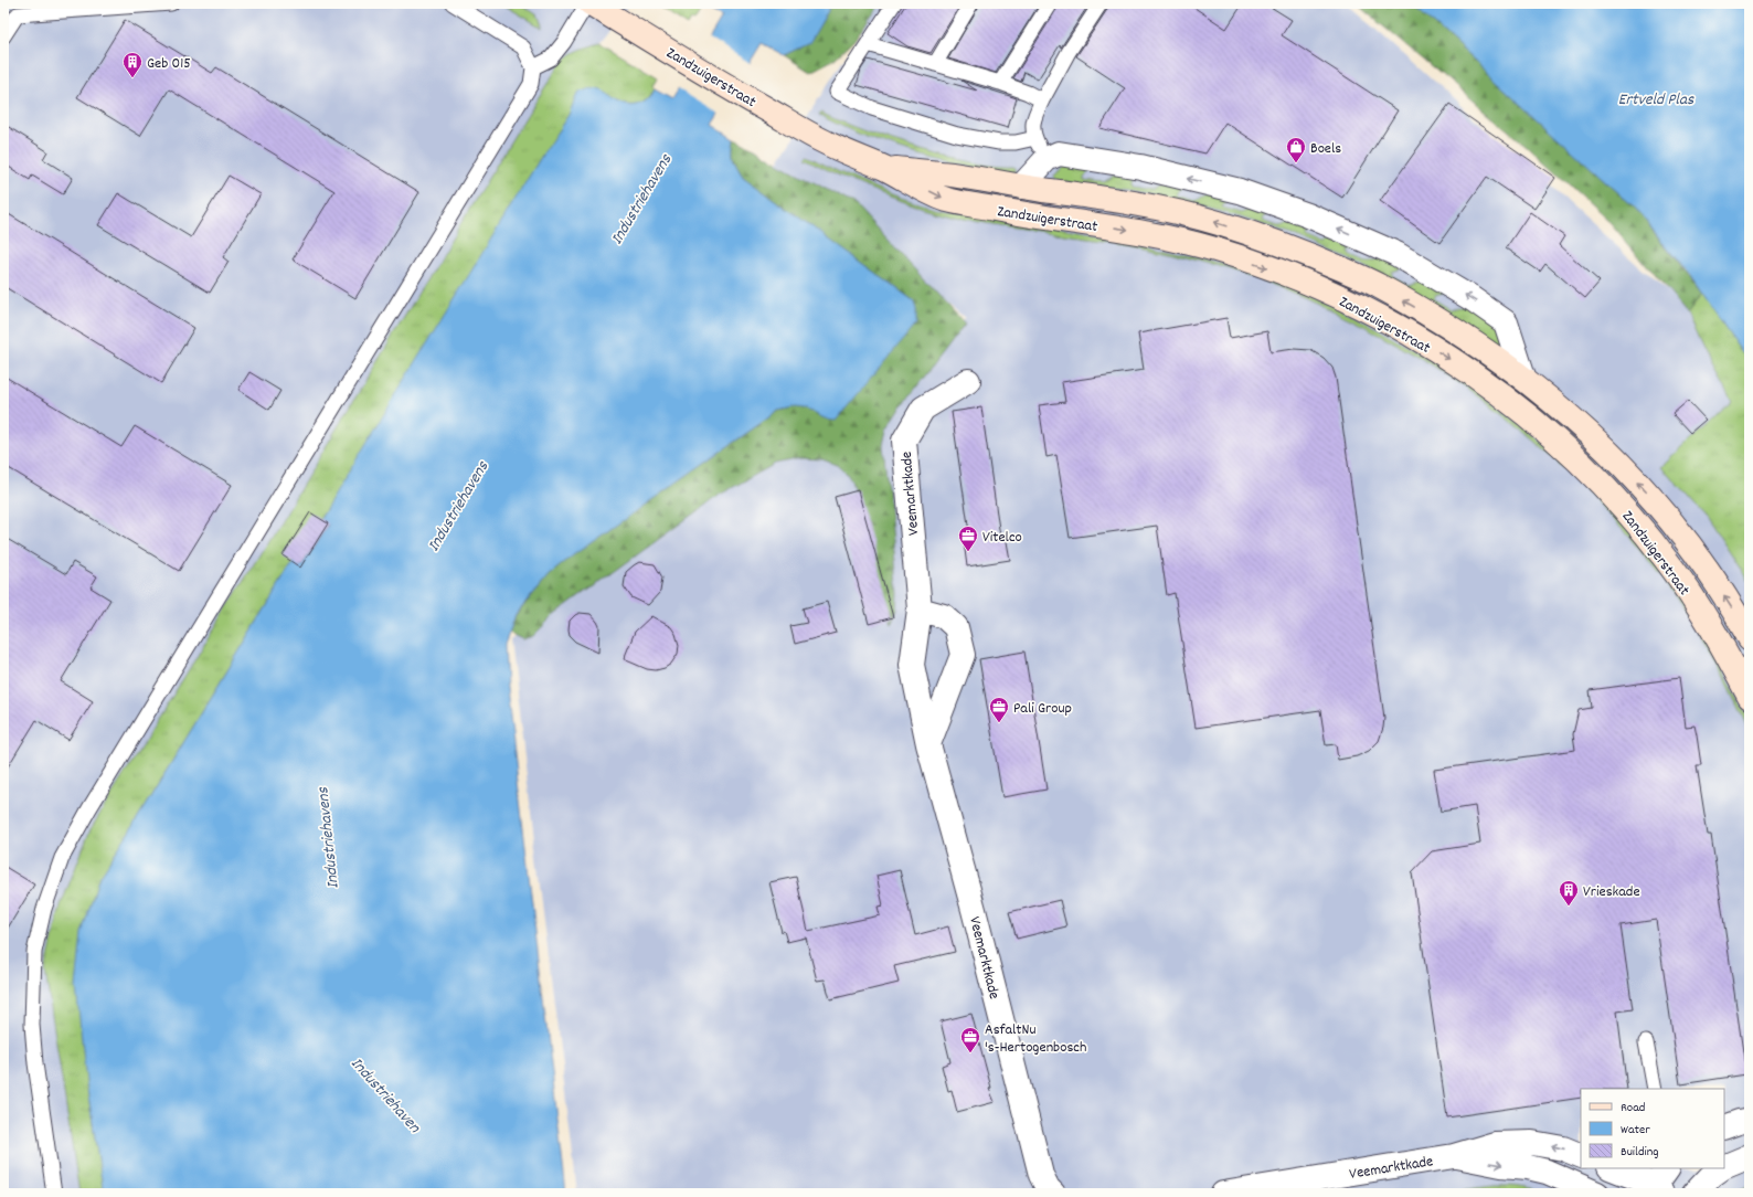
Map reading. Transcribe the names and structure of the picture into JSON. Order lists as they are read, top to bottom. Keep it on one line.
{"streets":{"main road":["Zandzuigerstraat"],"street":["Veemarktkade"]},"water":["Ertveld Plas","Industriehavens","Industriehaven"],"places":{"building":["Geb 015","Vrieskade"],"shop":["Boels"],"office":["Vitelco","Pali Group","AsfaltNu 's-Hertogenbosch"]},"legend":["Road","Water","Building"]}
